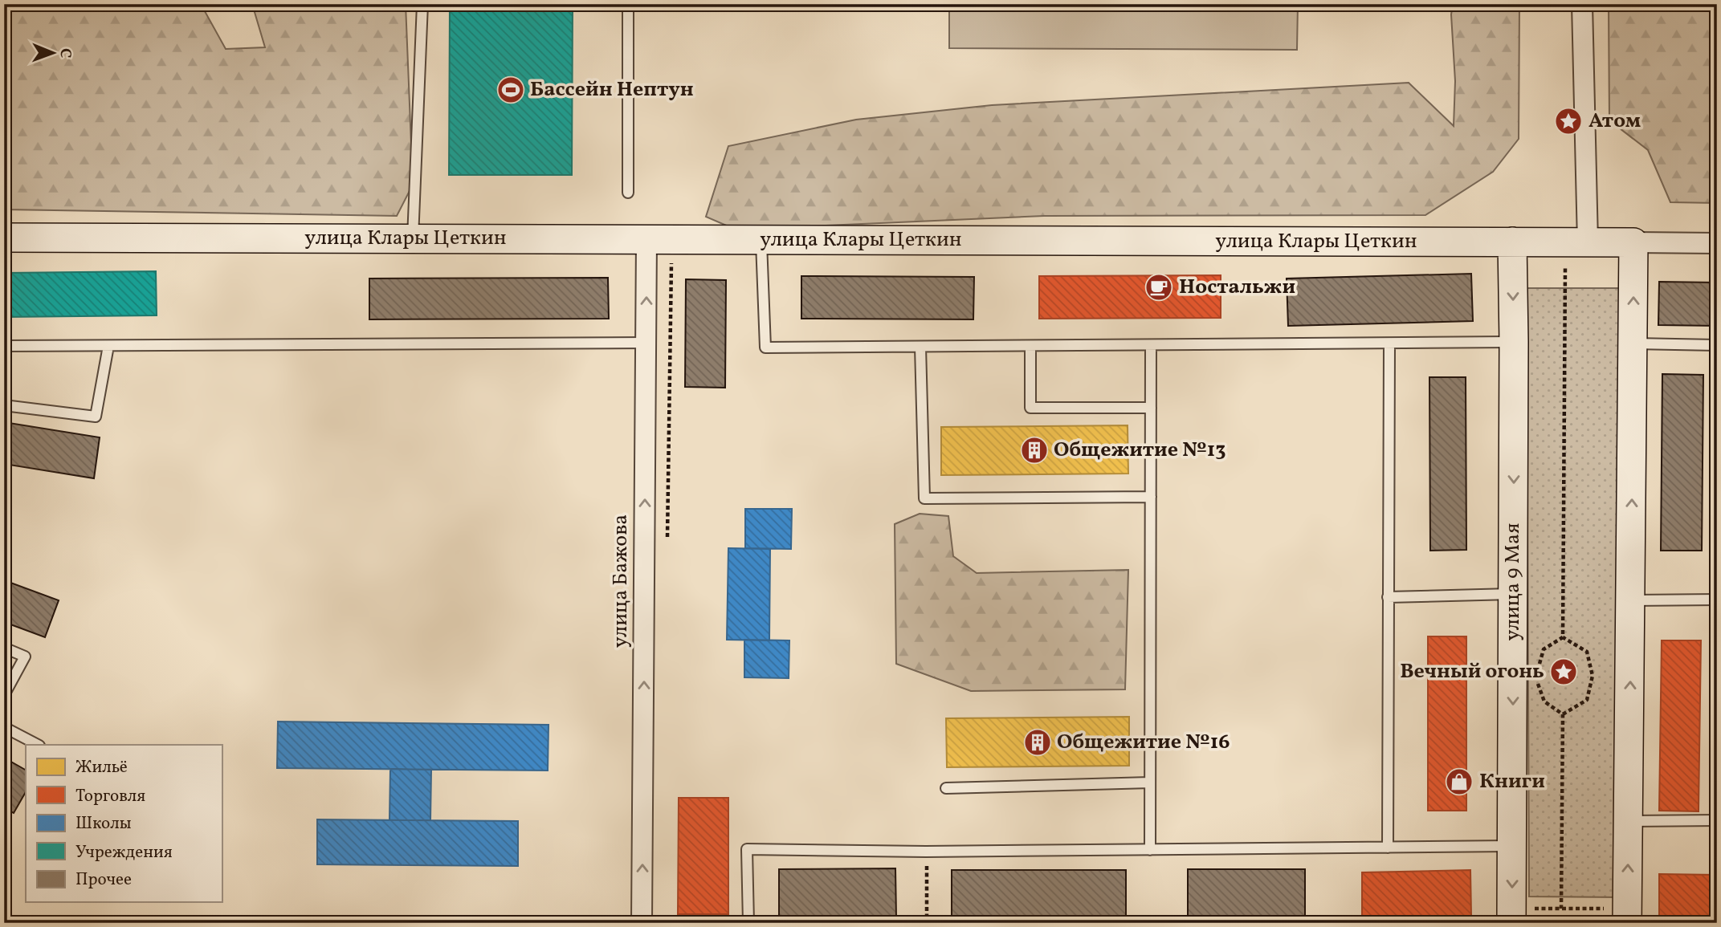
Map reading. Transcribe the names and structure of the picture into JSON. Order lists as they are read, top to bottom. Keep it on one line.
{"streets":{"street":["улица Клары Цеткин","улица Бажова","улица 9 Мая"]},"crossings":[["улица Клары Цеткин","улица Бажова"],["улица Клары Цеткин","улица 9 Мая"]],"one_way":["улица Бажова"],"places":{"sports":["Бассейн Нептун"],"place":["Атом","Вечный огонь"],"cafe":["Ностальжи"],"building":["Общежитие №13","Общежитие №16"],"shop":["Книги"]},"legend":["Жильё","Торговля","Школы","Учреждения","Прочее"],"north":"right"}
